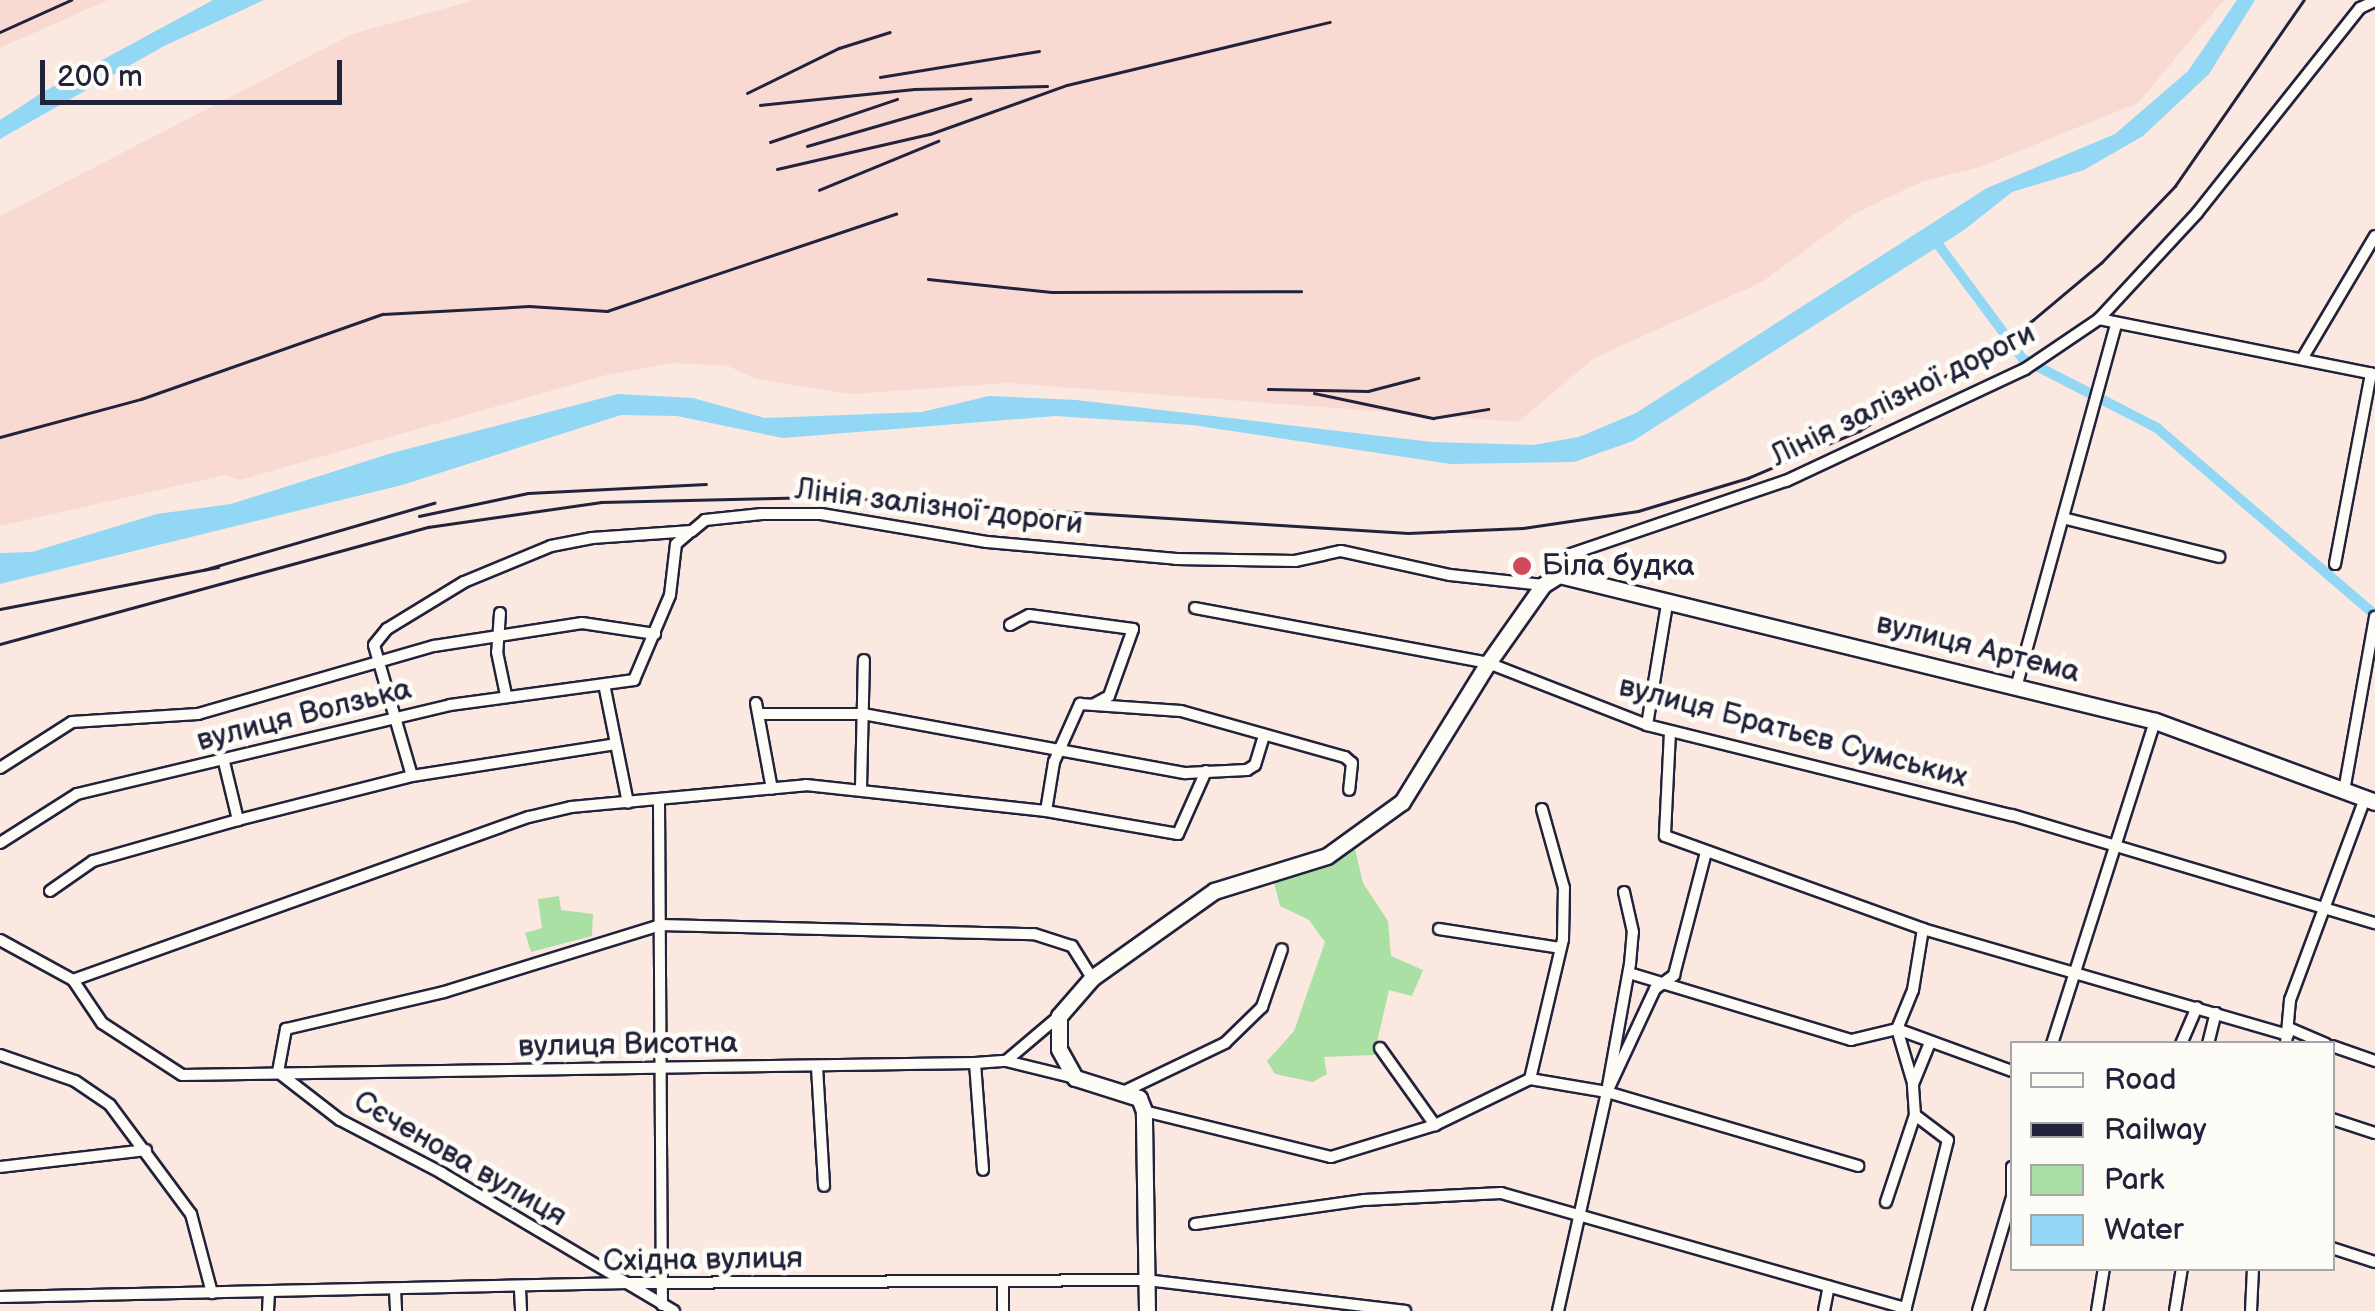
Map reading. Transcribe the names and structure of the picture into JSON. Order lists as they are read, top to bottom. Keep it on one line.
{"streets":{"street":["Лінія залізної дороги","вулиця Артема","вулиця Волзька","вулиця Братьєв Сумських","вулиця Висотна","Сєченова вулиця","Східна вулиця"]},"crossings":[["Лінія залізної дороги","вулиця Артема"],["вулиця Висотна","Сєченова вулиця"],["Сєченова вулиця","Східна вулиця"]],"places":["Біла будка"],"legend":["Road","Railway","Park","Water"],"scale_bar":"200 m"}
